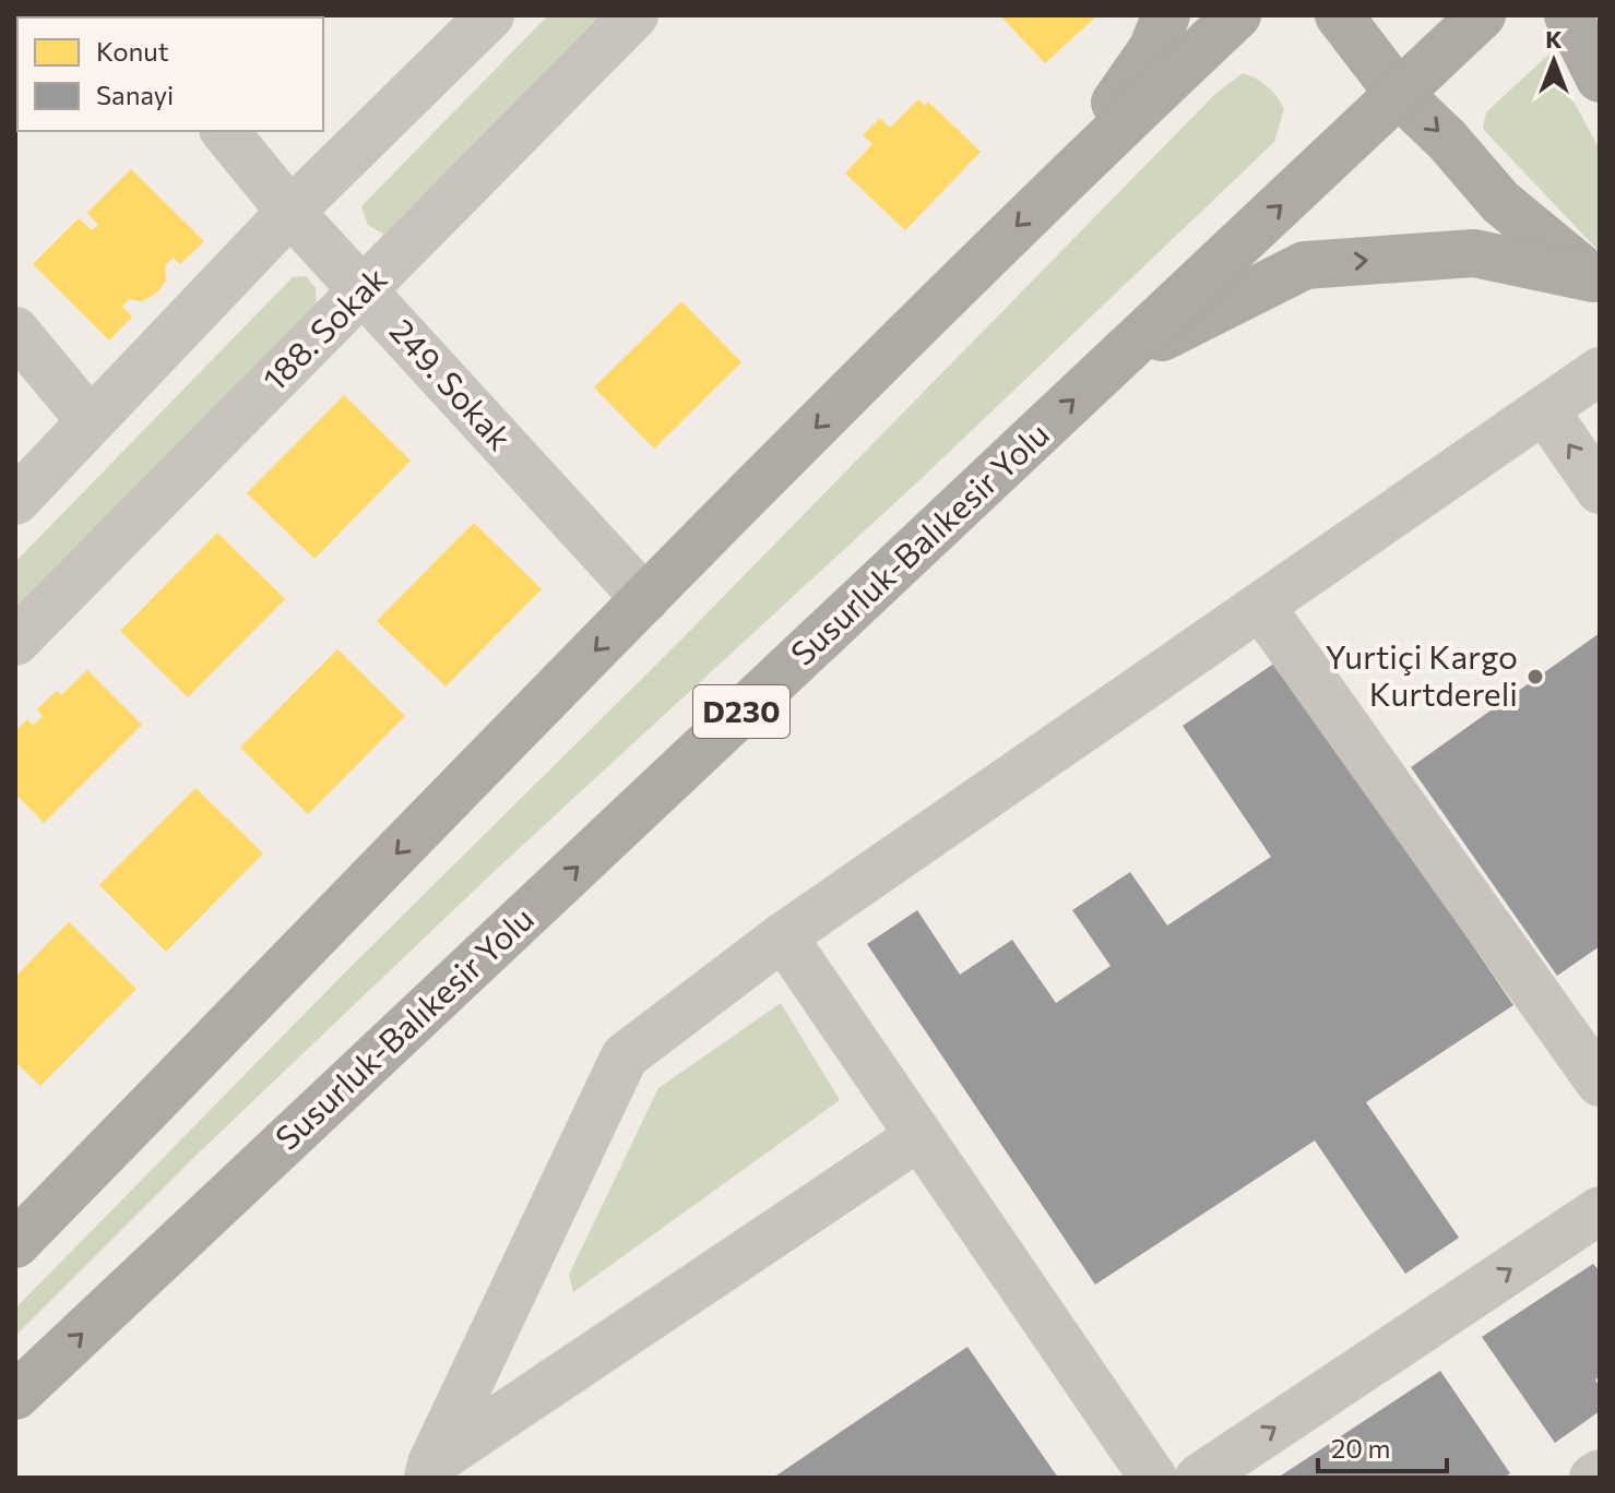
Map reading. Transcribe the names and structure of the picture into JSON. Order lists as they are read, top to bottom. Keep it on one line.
{"streets":{"highway":["Susurluk-Balıkesir Yolu","D230"],"street":["188. Sokak","249. Sokak"]},"crossings":[["188. Sokak","249. Sokak"]],"places":["Yurtiçi Kargo Kurtdereli"],"legend":["Konut","Sanayi"],"scale_bar":"20 m","north":"top"}
